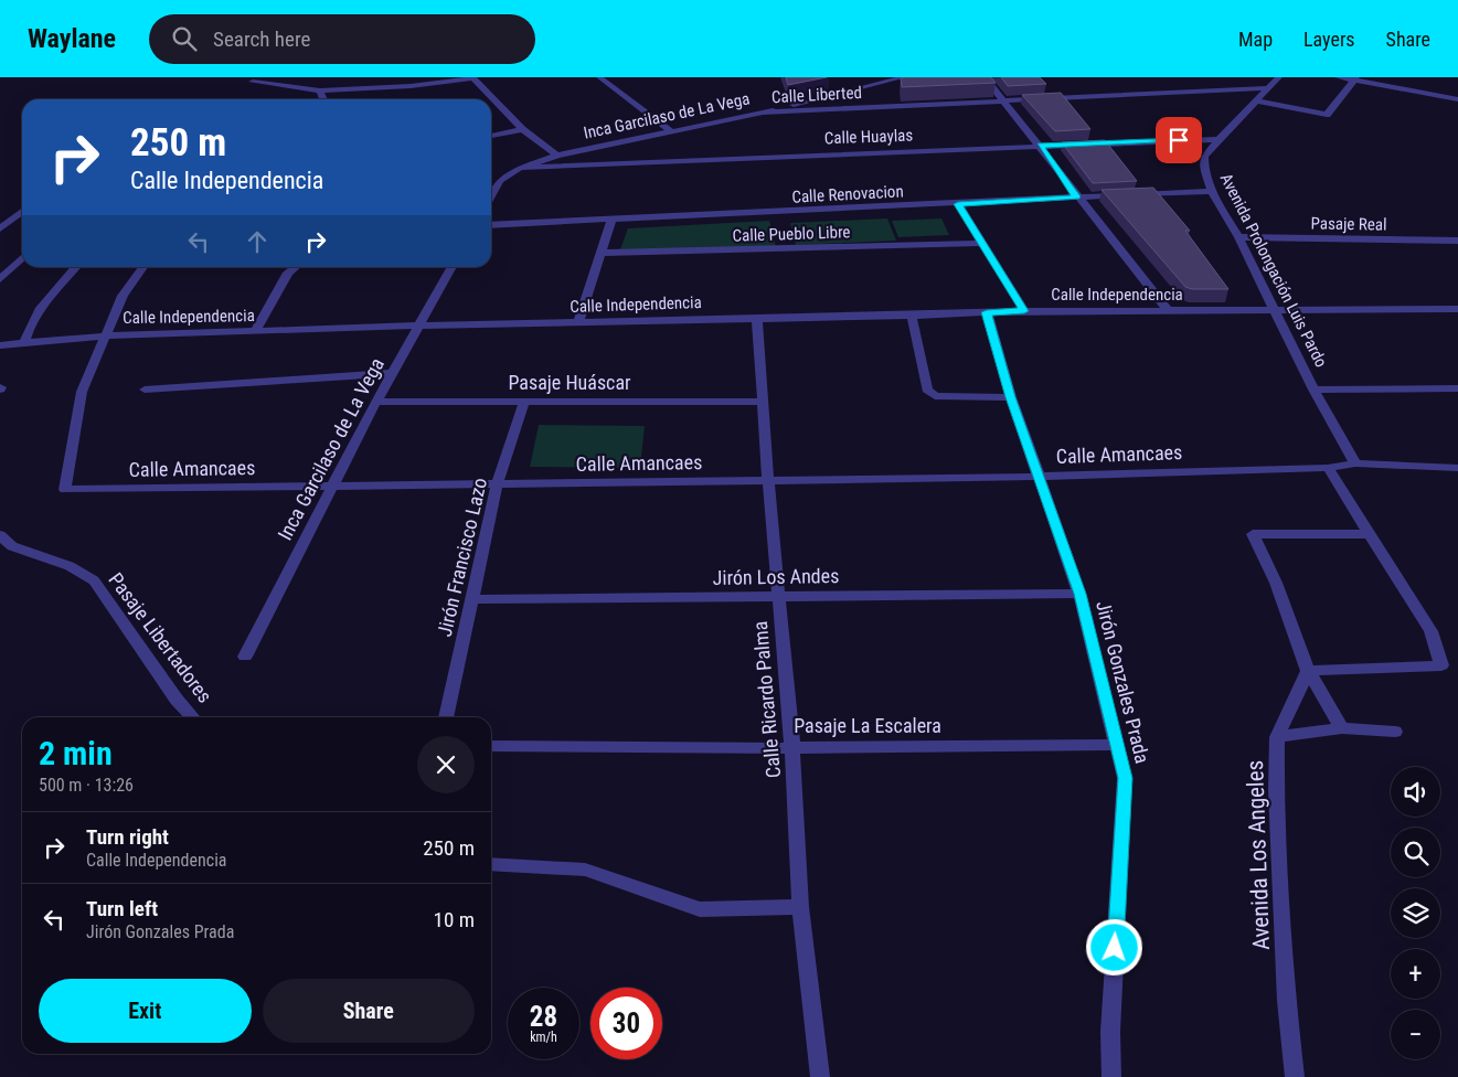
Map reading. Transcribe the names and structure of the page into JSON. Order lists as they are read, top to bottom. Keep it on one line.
{"streets":{"street":["Calle Liberted","Inca Garcilaso de La Vega","Calle Huaylas","Calle Renovacion","Pasaje Real","Calle Pueblo Libre","Avenida Prolongación Luis Pardo","Calle Independencia","Pasaje Huáscar","Calle Amancaes","Jirón Francisco Lazo","Jirón Los Andes","Pasaje Libertadores","Jirón Gonzales Prada","Calle Ricardo Palma","Pasaje La Escalera","Avenida Los Angeles"]},"crossings":[["Calle Liberted","Inca Garcilaso de La Vega"],["Calle Liberted","Avenida Prolongación Luis Pardo"],["Inca Garcilaso de La Vega","Calle Huaylas"],["Inca Garcilaso de La Vega","Calle Independencia"],["Inca Garcilaso de La Vega","Pasaje Huáscar"],["Inca Garcilaso de La Vega","Calle Amancaes"],["Calle Huaylas","Avenida Prolongación Luis Pardo"],["Calle Renovacion","Avenida Prolongación Luis Pardo"],["Pasaje Real","Avenida Prolongación Luis Pardo"],["Avenida Prolongación Luis Pardo","Calle Independencia"],["Avenida Prolongación Luis Pardo","Calle Amancaes"],["Calle Independencia","Calle Amancaes"],["Calle Independencia","Jirón Gonzales Prada"],["Calle Independencia","Calle Ricardo Palma"],["Pasaje Huáscar","Jirón Francisco Lazo"],["Pasaje Huáscar","Calle Ricardo Palma"],["Calle Amancaes","Jirón Francisco Lazo"],["Calle Amancaes","Jirón Gonzales Prada"],["Calle Amancaes","Calle Ricardo Palma"],["Jirón Francisco Lazo","Jirón Los Andes"],["Jirón Los Andes","Jirón Gonzales Prada"],["Jirón Los Andes","Calle Ricardo Palma"],["Jirón Gonzales Prada","Pasaje La Escalera"],["Calle Ricardo Palma","Pasaje La Escalera"]],"page":{"header":"Waylane","search":"Search here","nav":["Map","Layers","Share"],"turn":["250 m","Calle Independencia"],"heading":["2 min","500 m · 13:26"],"map_buttons":["+","−"],"list":[{"name":"Turn right","note":"Calle Independencia","value":"250 m"},{"name":"Turn left","note":"Jirón Gonzales Prada","value":"10 m"}],"buttons":["Exit","Share"],"speed":"28 km/h","limit":"30"}}
